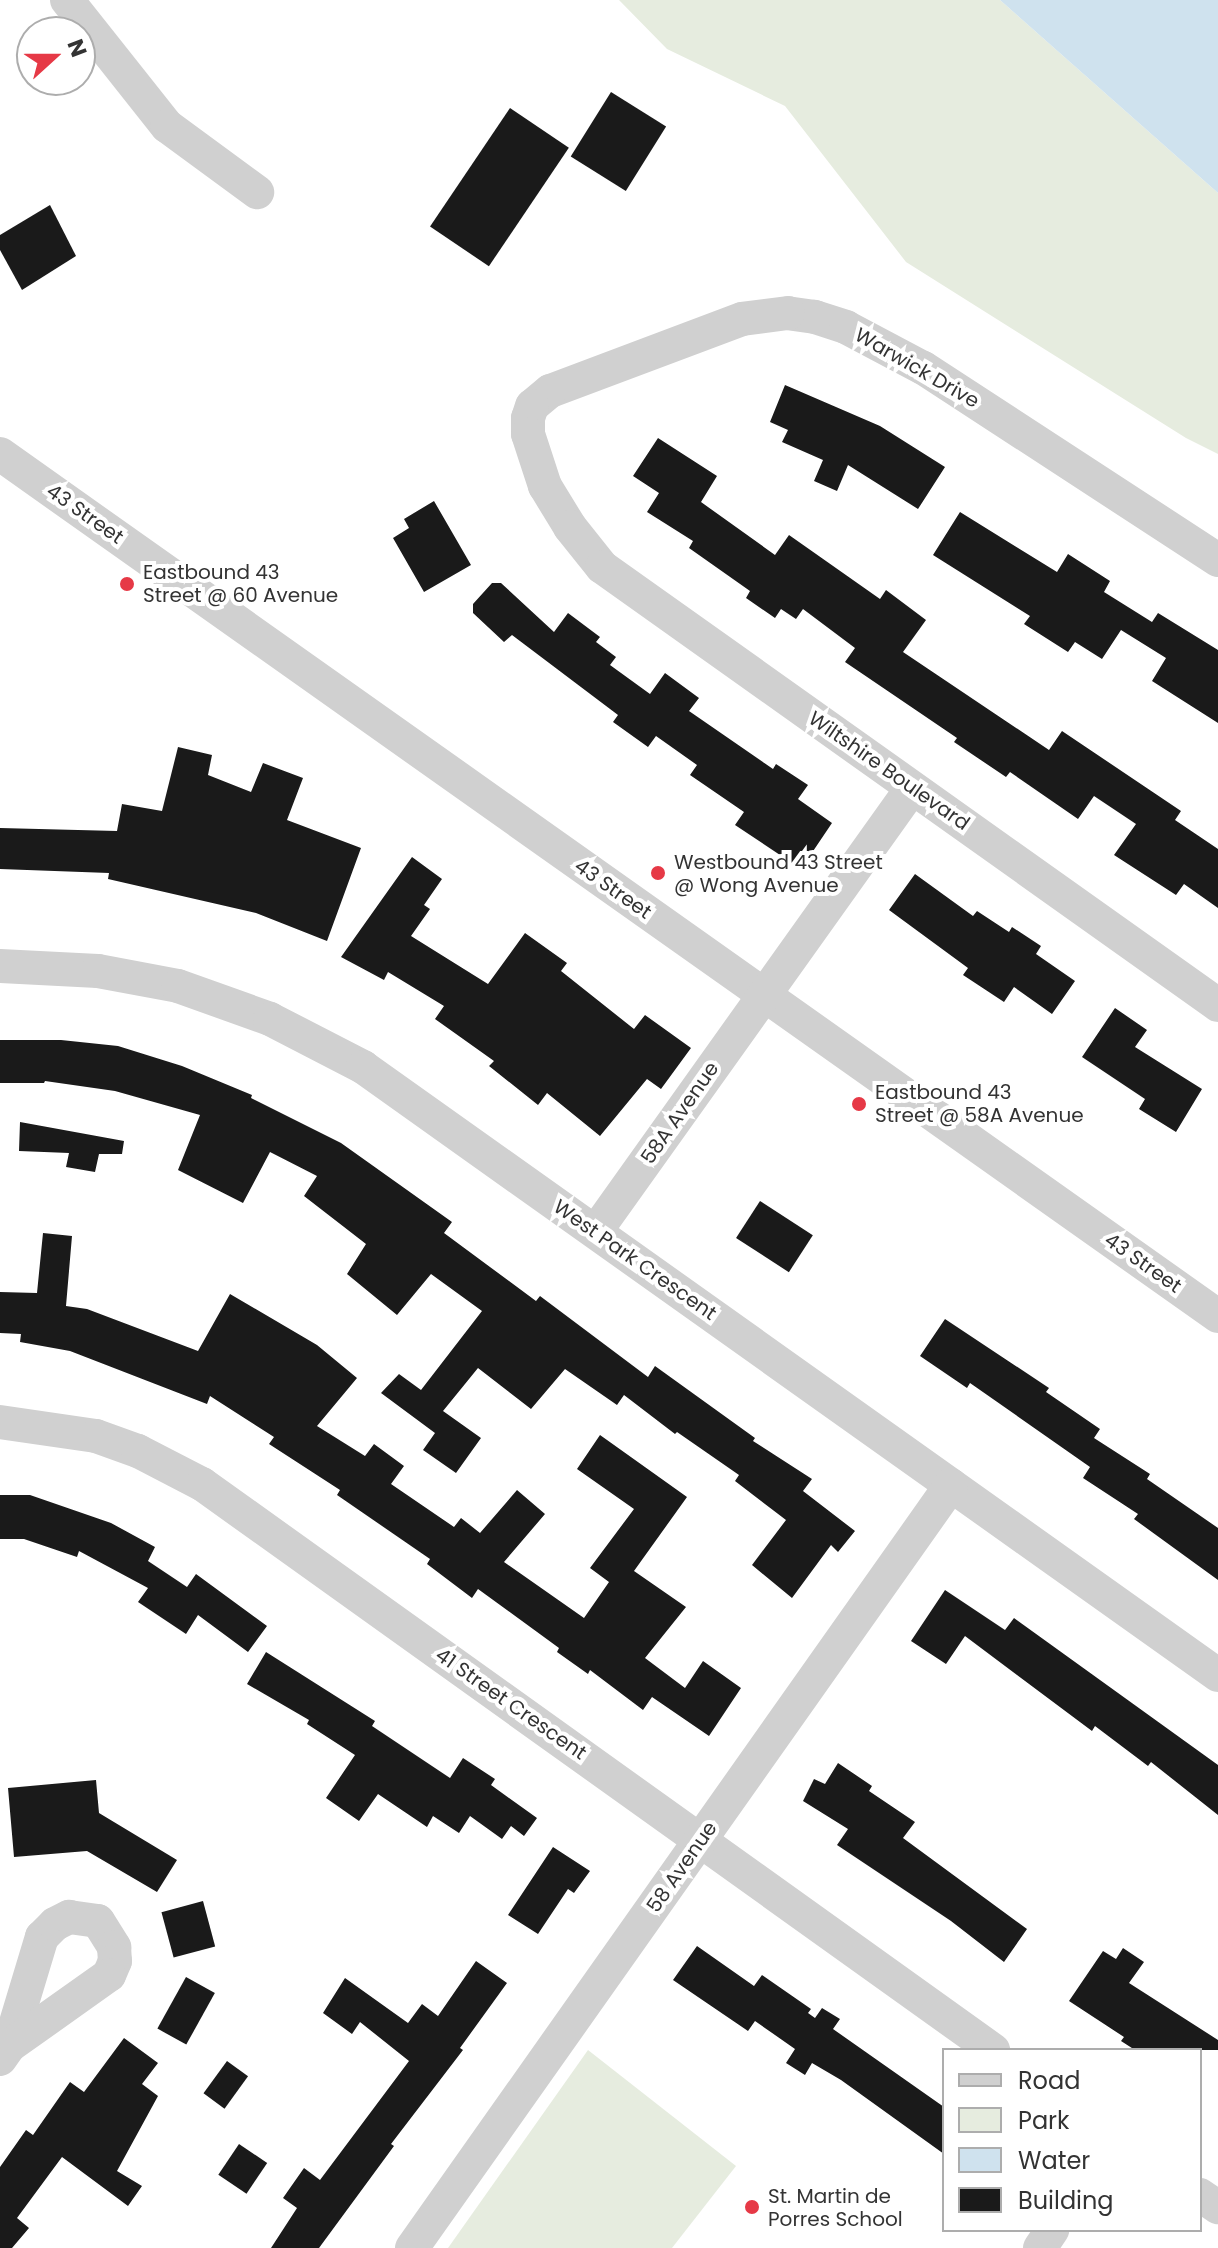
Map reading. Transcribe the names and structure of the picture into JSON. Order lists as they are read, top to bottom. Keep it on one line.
{"streets":{"street":["Warwick Drive","43 Street","Wiltshire Boulevard","58A Avenue","West Park Crescent","41 Street Crescent","58 Avenue"]},"crossings":[["Warwick Drive","Wiltshire Boulevard"],["43 Street","58A Avenue"],["Wiltshire Boulevard","58A Avenue"],["58A Avenue","West Park Crescent"],["West Park Crescent","58 Avenue"],["41 Street Crescent","58 Avenue"]],"places":["Eastbound 43 Street @ 60 Avenue","Westbound 43 Street @ Wong Avenue","Eastbound 43 Street @ 58A Avenue","St. Martin de Porres School"],"legend":["Road","Park","Water","Building"],"north":"right"}
